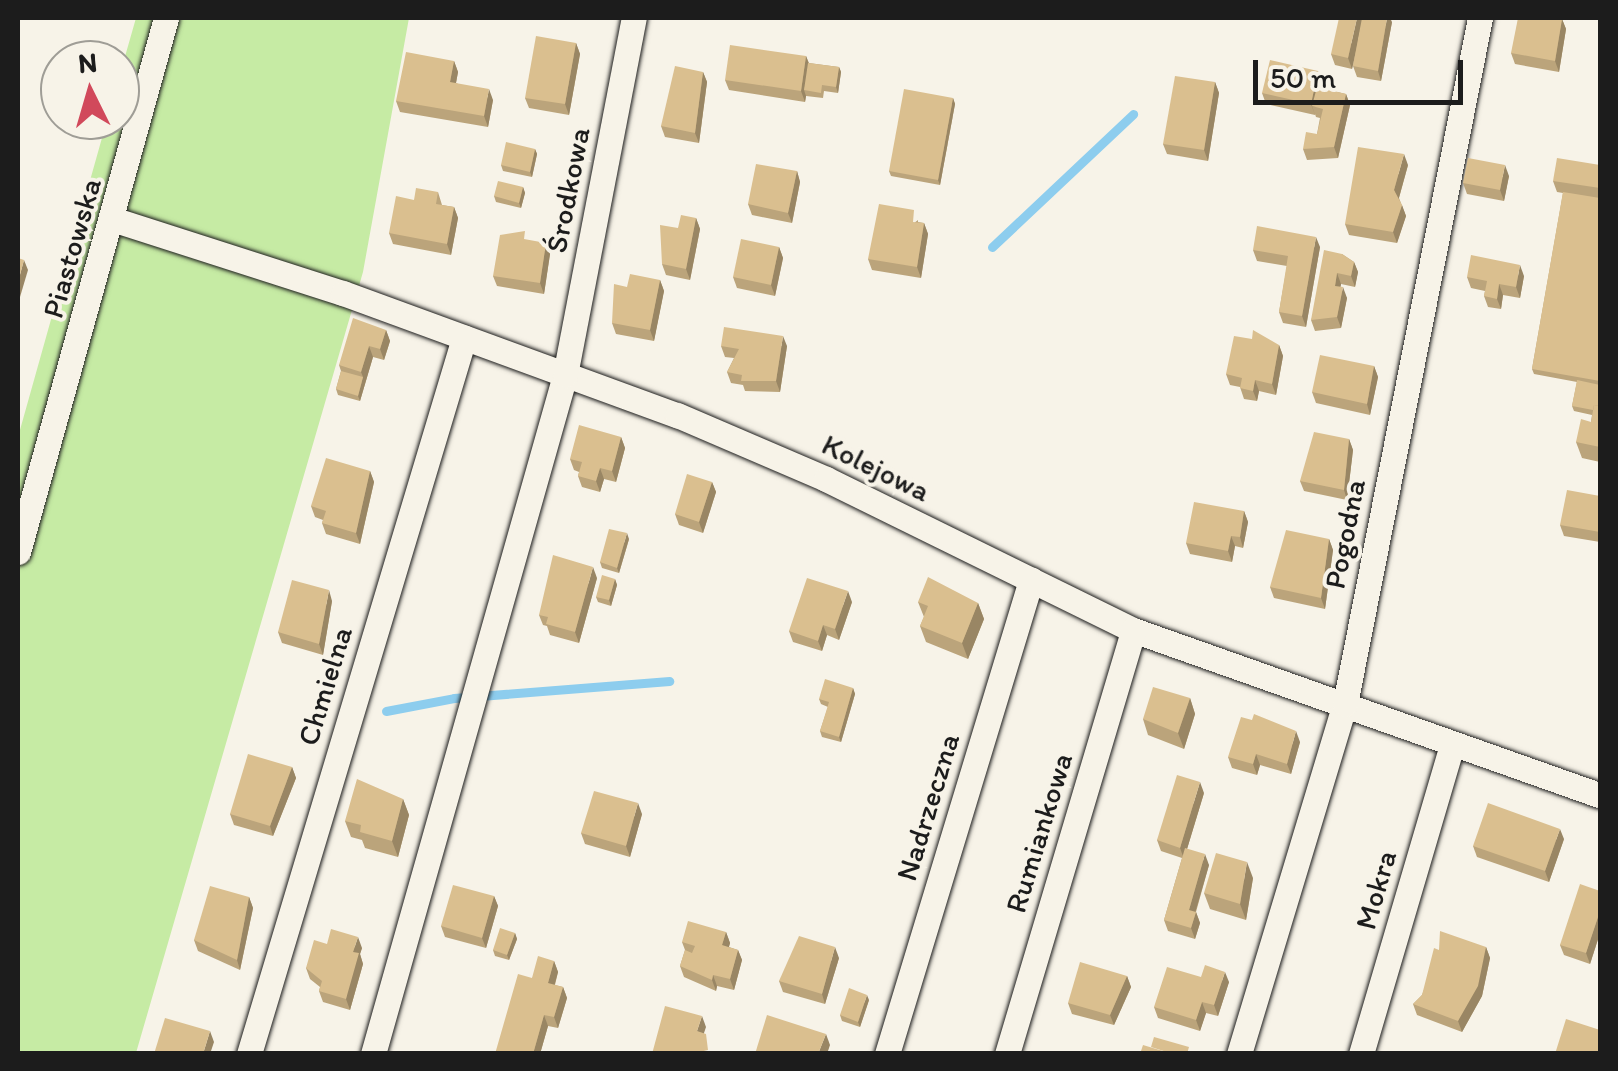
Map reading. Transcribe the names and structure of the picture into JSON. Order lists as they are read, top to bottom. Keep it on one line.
{"streets":{"street":["Środkowa","Piastowska","Kolejowa","Pogodna","Chmielna","Nadrzeczna","Rumiankowa","Mokra"]},"crossings":[["Środkowa","Kolejowa"],["Piastowska","Kolejowa"],["Kolejowa","Pogodna"],["Kolejowa","Chmielna"],["Kolejowa","Nadrzeczna"],["Kolejowa","Rumiankowa"],["Kolejowa","Mokra"]],"scale_bar":"50 m","north":"top"}
